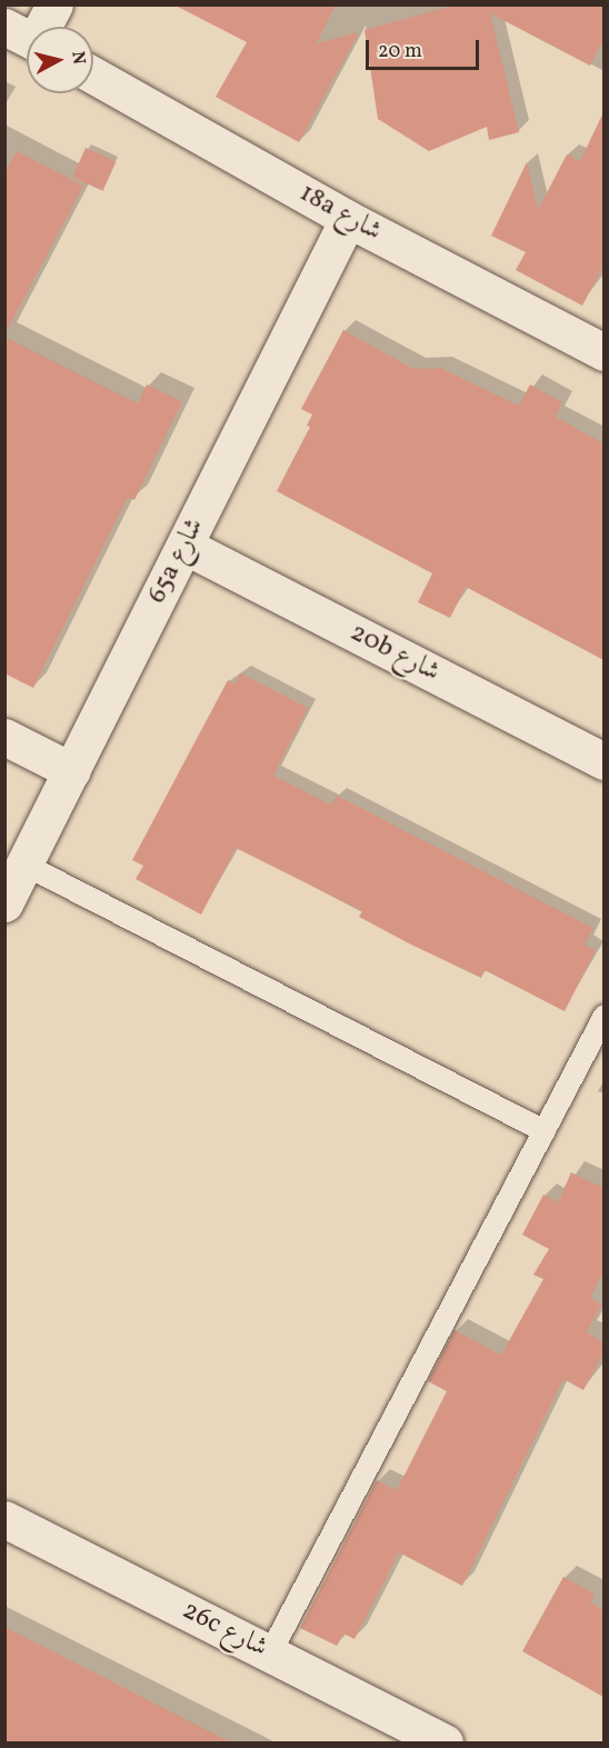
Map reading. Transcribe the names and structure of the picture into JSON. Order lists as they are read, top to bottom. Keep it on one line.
{"streets":{"street":["18a شارع","65a شارع","20b شارع","26c شارع"]},"crossings":[["18a شارع","65a شارع"],["65a شارع","20b شارع"]],"scale_bar":"20 m","north":"right"}
